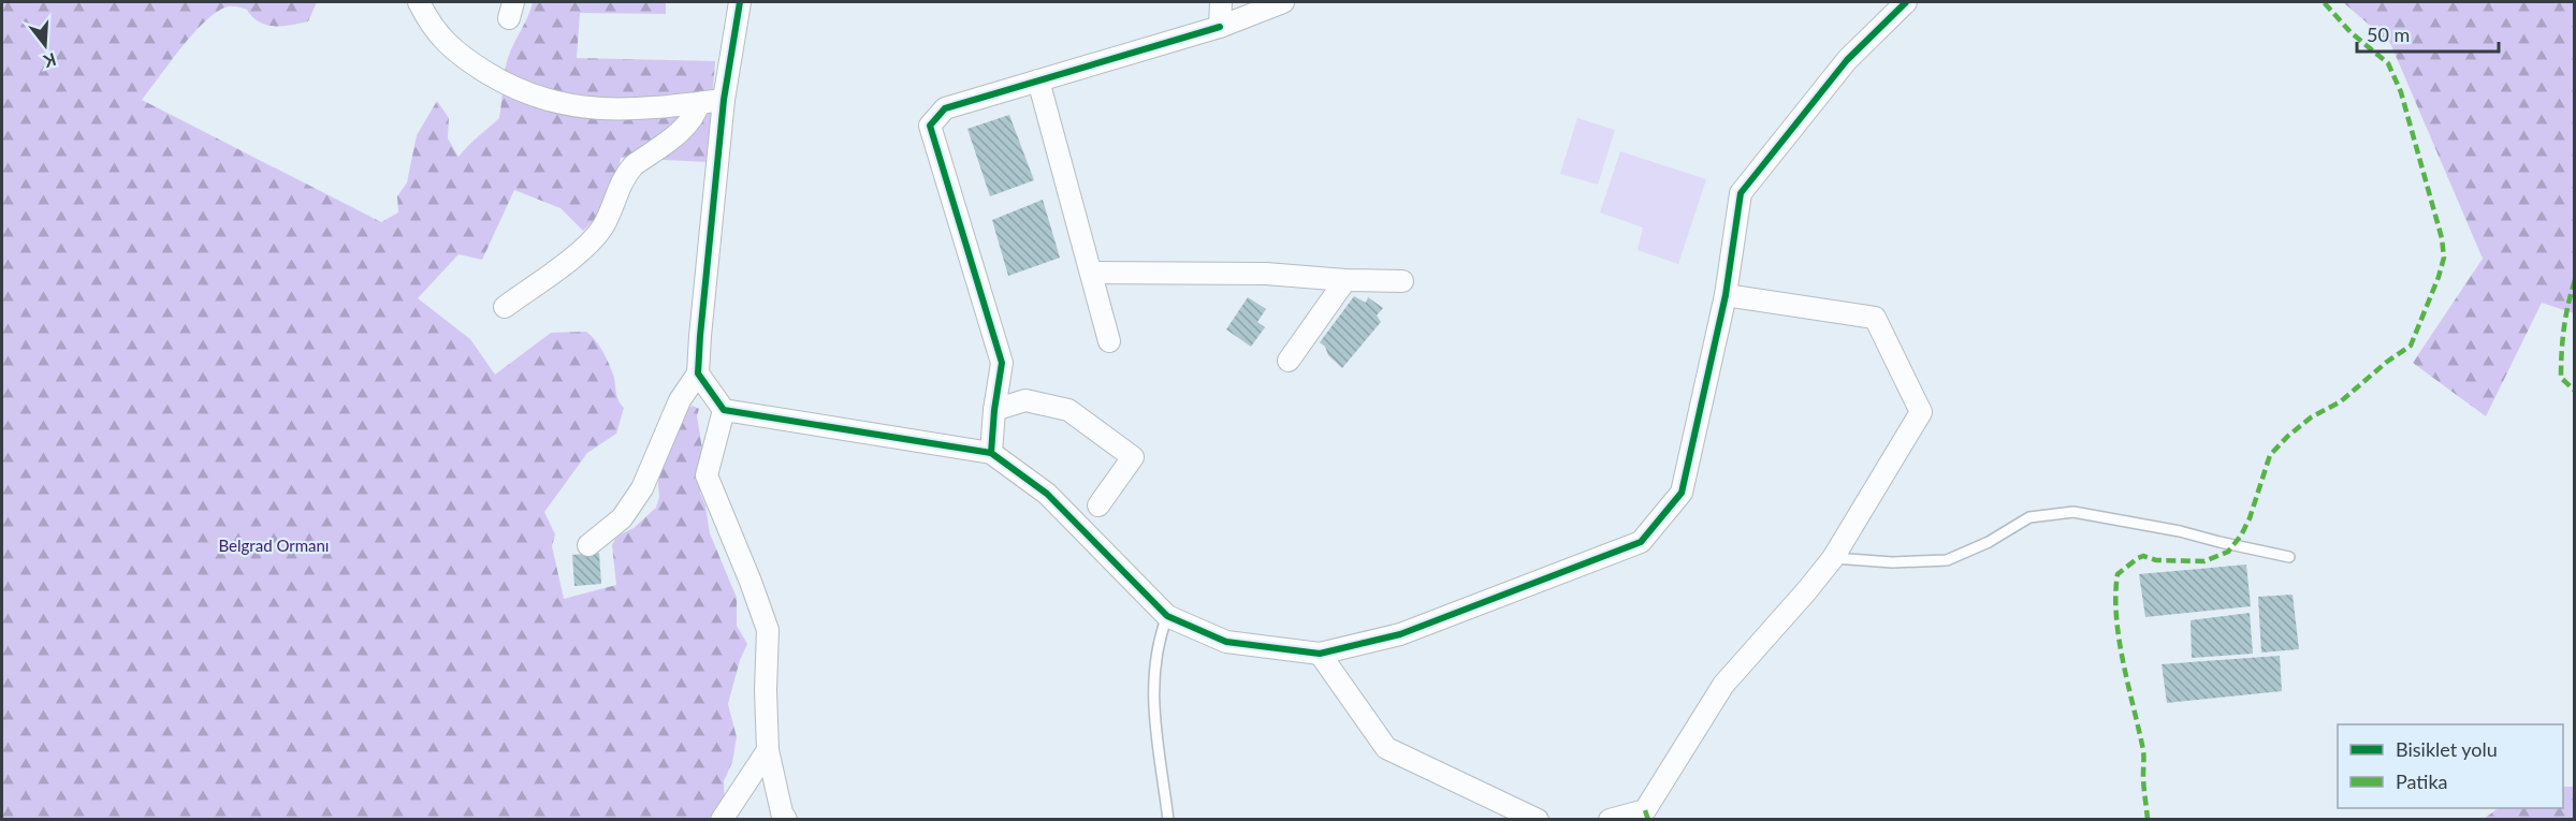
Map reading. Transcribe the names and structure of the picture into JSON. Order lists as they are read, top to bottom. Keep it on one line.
{"parks":["Belgrad Ormanı"],"legend":["Bisiklet yolu","Patika"],"scale_bar":"50 m","north":"bottom"}
